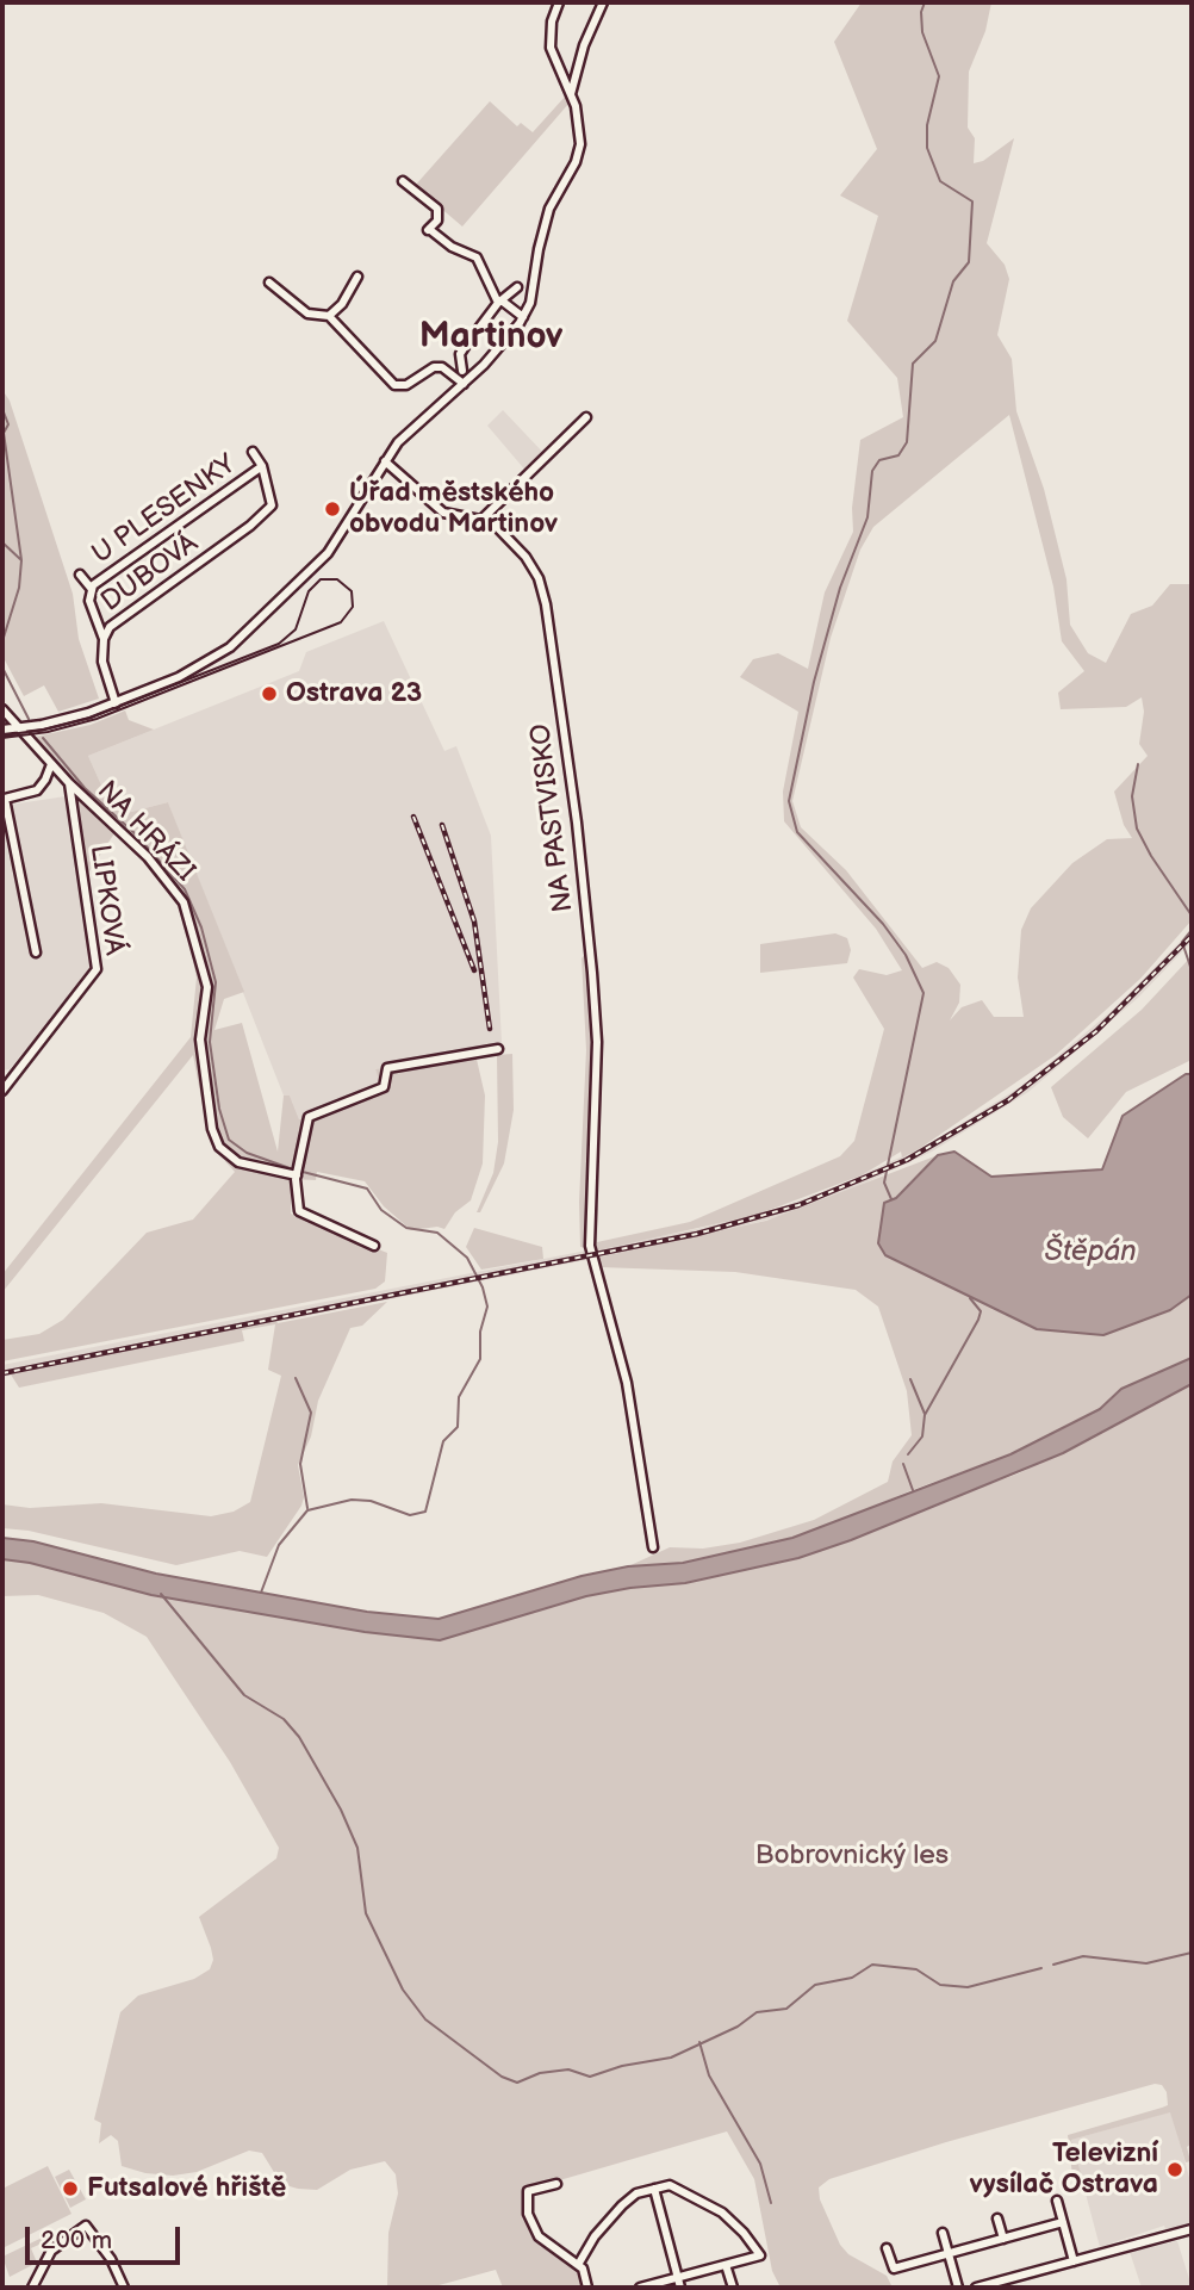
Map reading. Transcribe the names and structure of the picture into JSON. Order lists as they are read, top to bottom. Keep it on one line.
{"streets":{"street":["U PLESENKY","DUBOVÁ","NA PASTVISKO","NA HRÁZI","LIPKOVÁ"]},"crossings":[["U PLESENKY","DUBOVÁ"],["NA HRÁZI","LIPKOVÁ"]],"districts":["Martinov"],"water":["Štěpán"],"parks":["Bobrovnický les"],"places":["Úřad městského obvodu Martinov","Ostrava 23","Televizní vysílač Ostrava","Futsalové hřiště"],"scale_bar":"200 m"}
